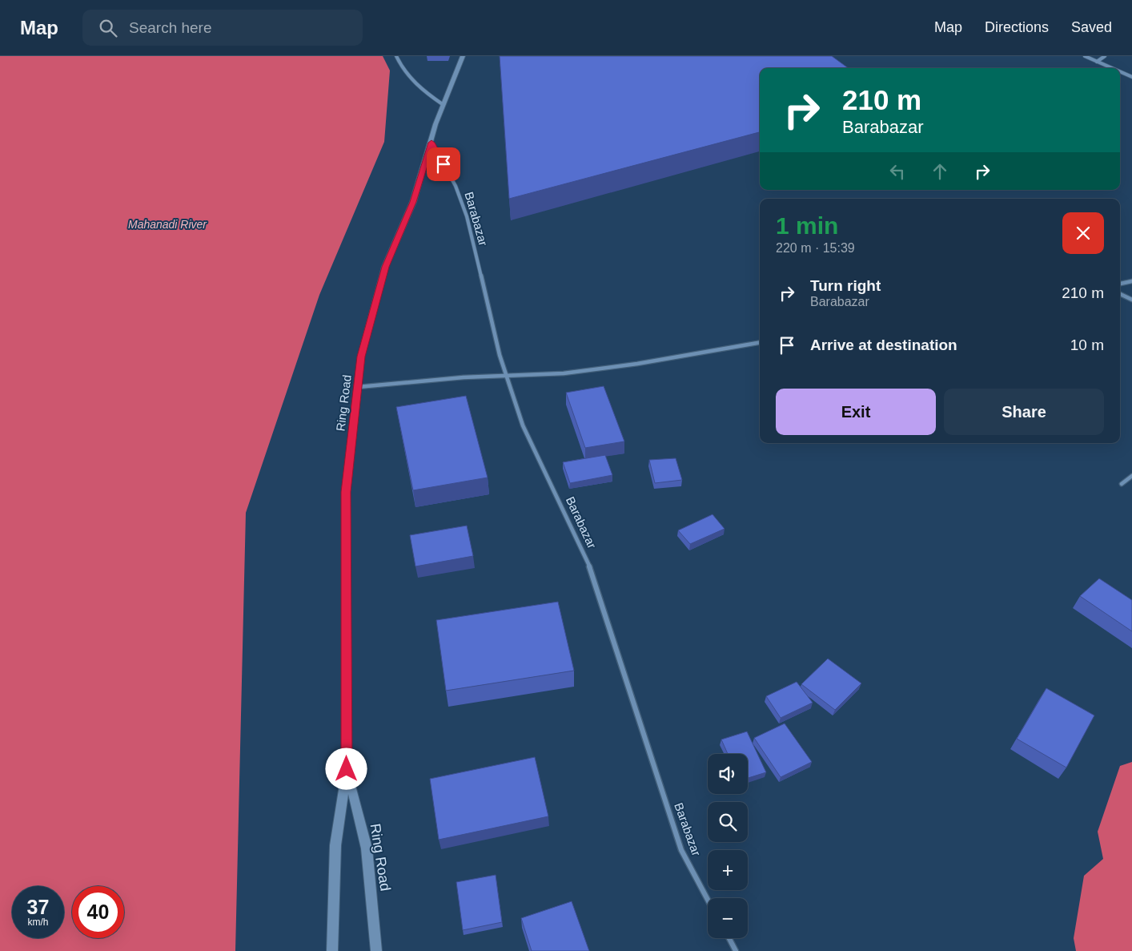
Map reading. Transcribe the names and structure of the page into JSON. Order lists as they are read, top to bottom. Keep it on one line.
{"streets":{"street":["Barabazar","Ring Road"]},"crossings":[["Barabazar","Ring Road"]],"water":["Mahanadi River"],"page":{"header":"Map","search":"Search here","nav":["Map","Directions","Saved"],"turn":["210 m","Barabazar"],"heading":["1 min","220 m · 15:39"],"list":[{"name":"Turn right","note":"Barabazar","value":"210 m"},{"name":"Arrive at destination","value":"10 m"}],"buttons":["Exit","Share"],"map_buttons":["+","−"],"speed":"37 km/h","limit":"40"}}
